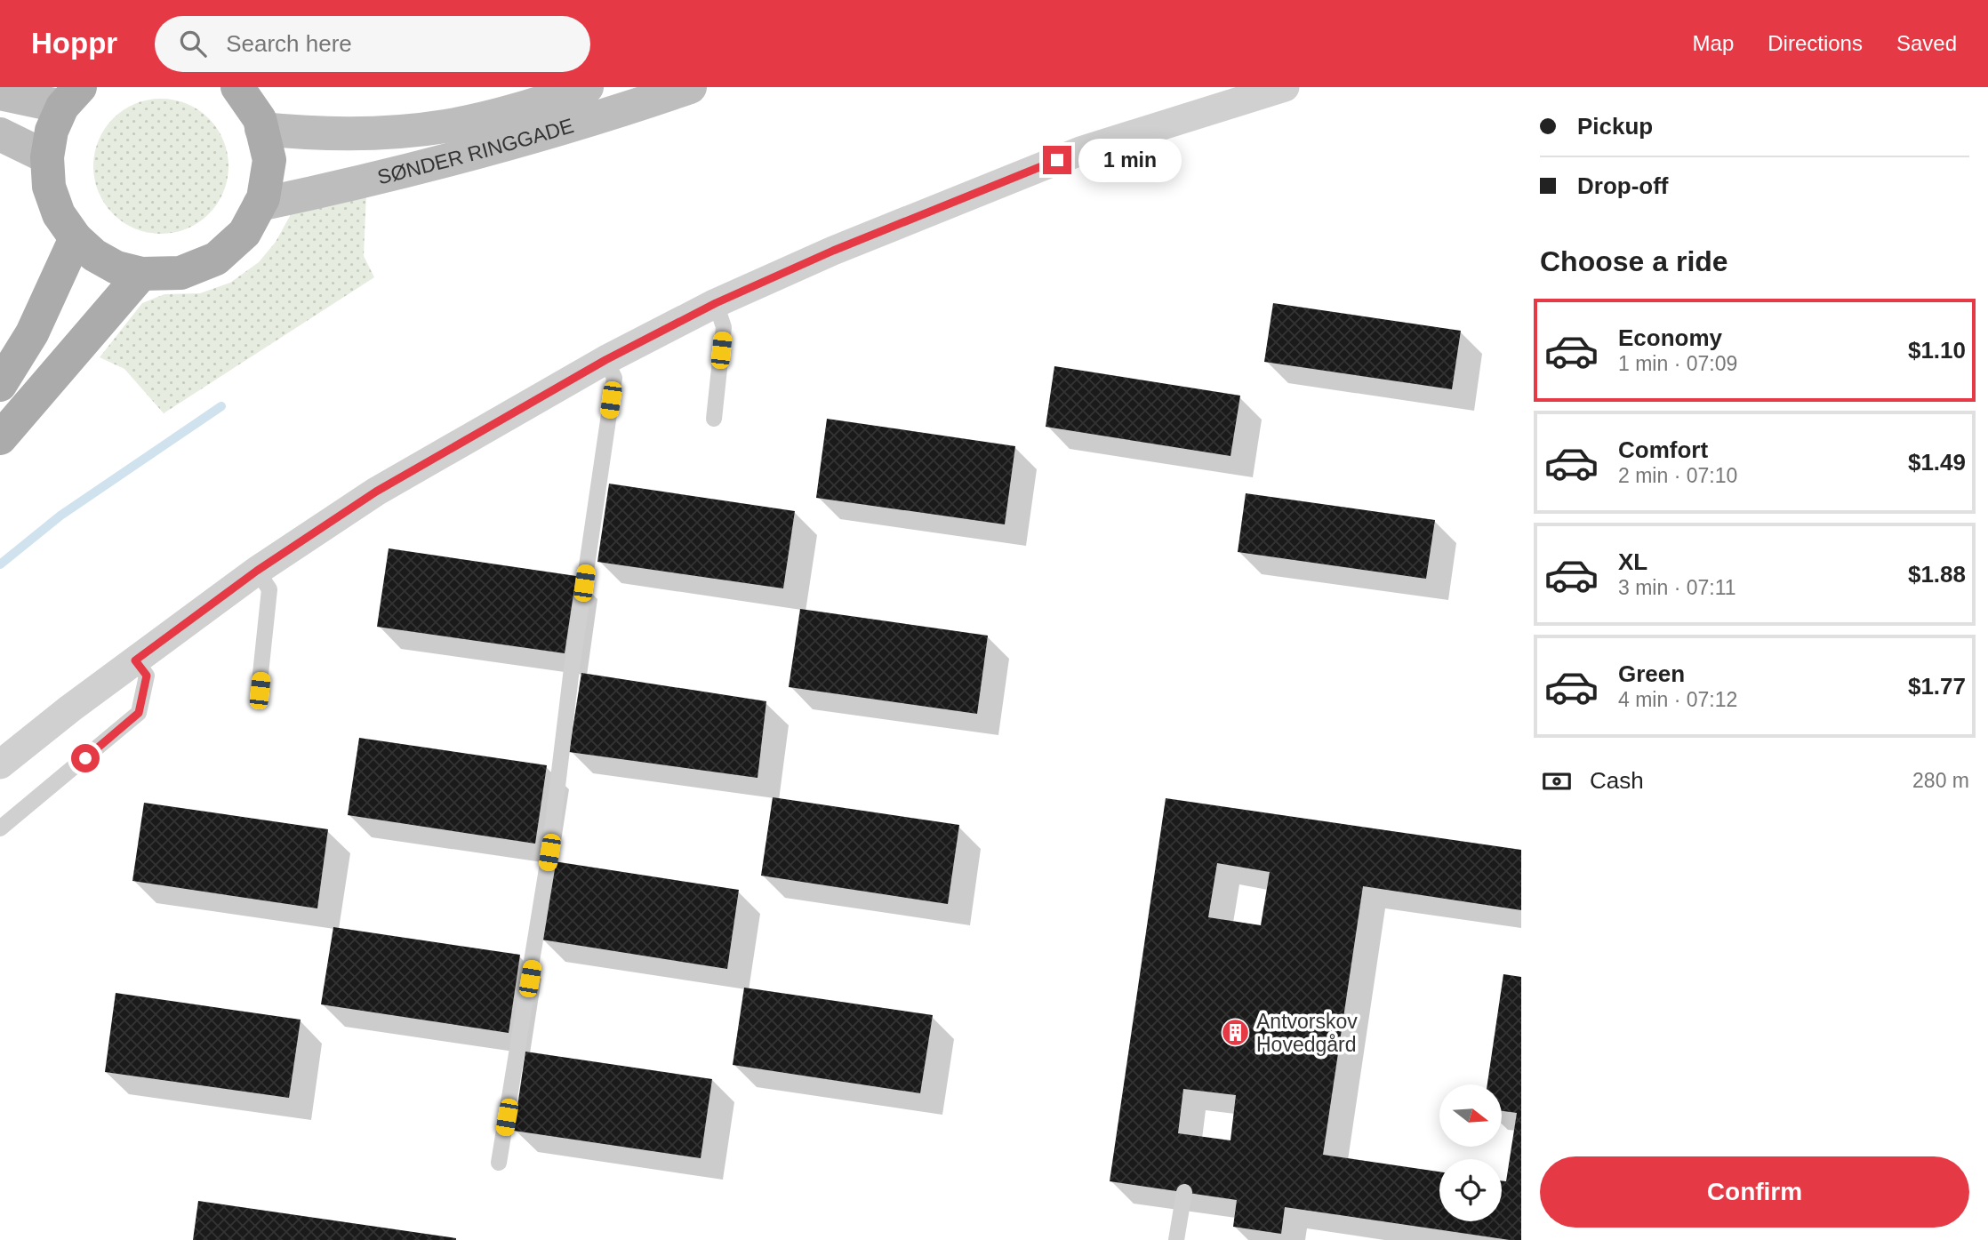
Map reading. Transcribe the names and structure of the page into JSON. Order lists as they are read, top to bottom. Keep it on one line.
{"streets":{"street":["SØNDER RINGGADE"]},"places":{"building":["Antvorskov Hovedgård"]},"north":"right","page":{"header":"Hoppr","search":"Search here","nav":["Map","Directions","Saved"],"banner":["Pickup","Drop-off"],"bubble":"1 min","heading":"Choose a ride","list":[{"name":"Economy","note":"1 min · 07:09","value":"$1.10"},{"name":"Comfort","note":"2 min · 07:10","value":"$1.49"},{"name":"XL","note":"3 min · 07:11","value":"$1.88"},{"name":"Green","note":"4 min · 07:12","value":"$1.77"}],"pay":["Cash","280 m"],"buttons":"Confirm"}}
